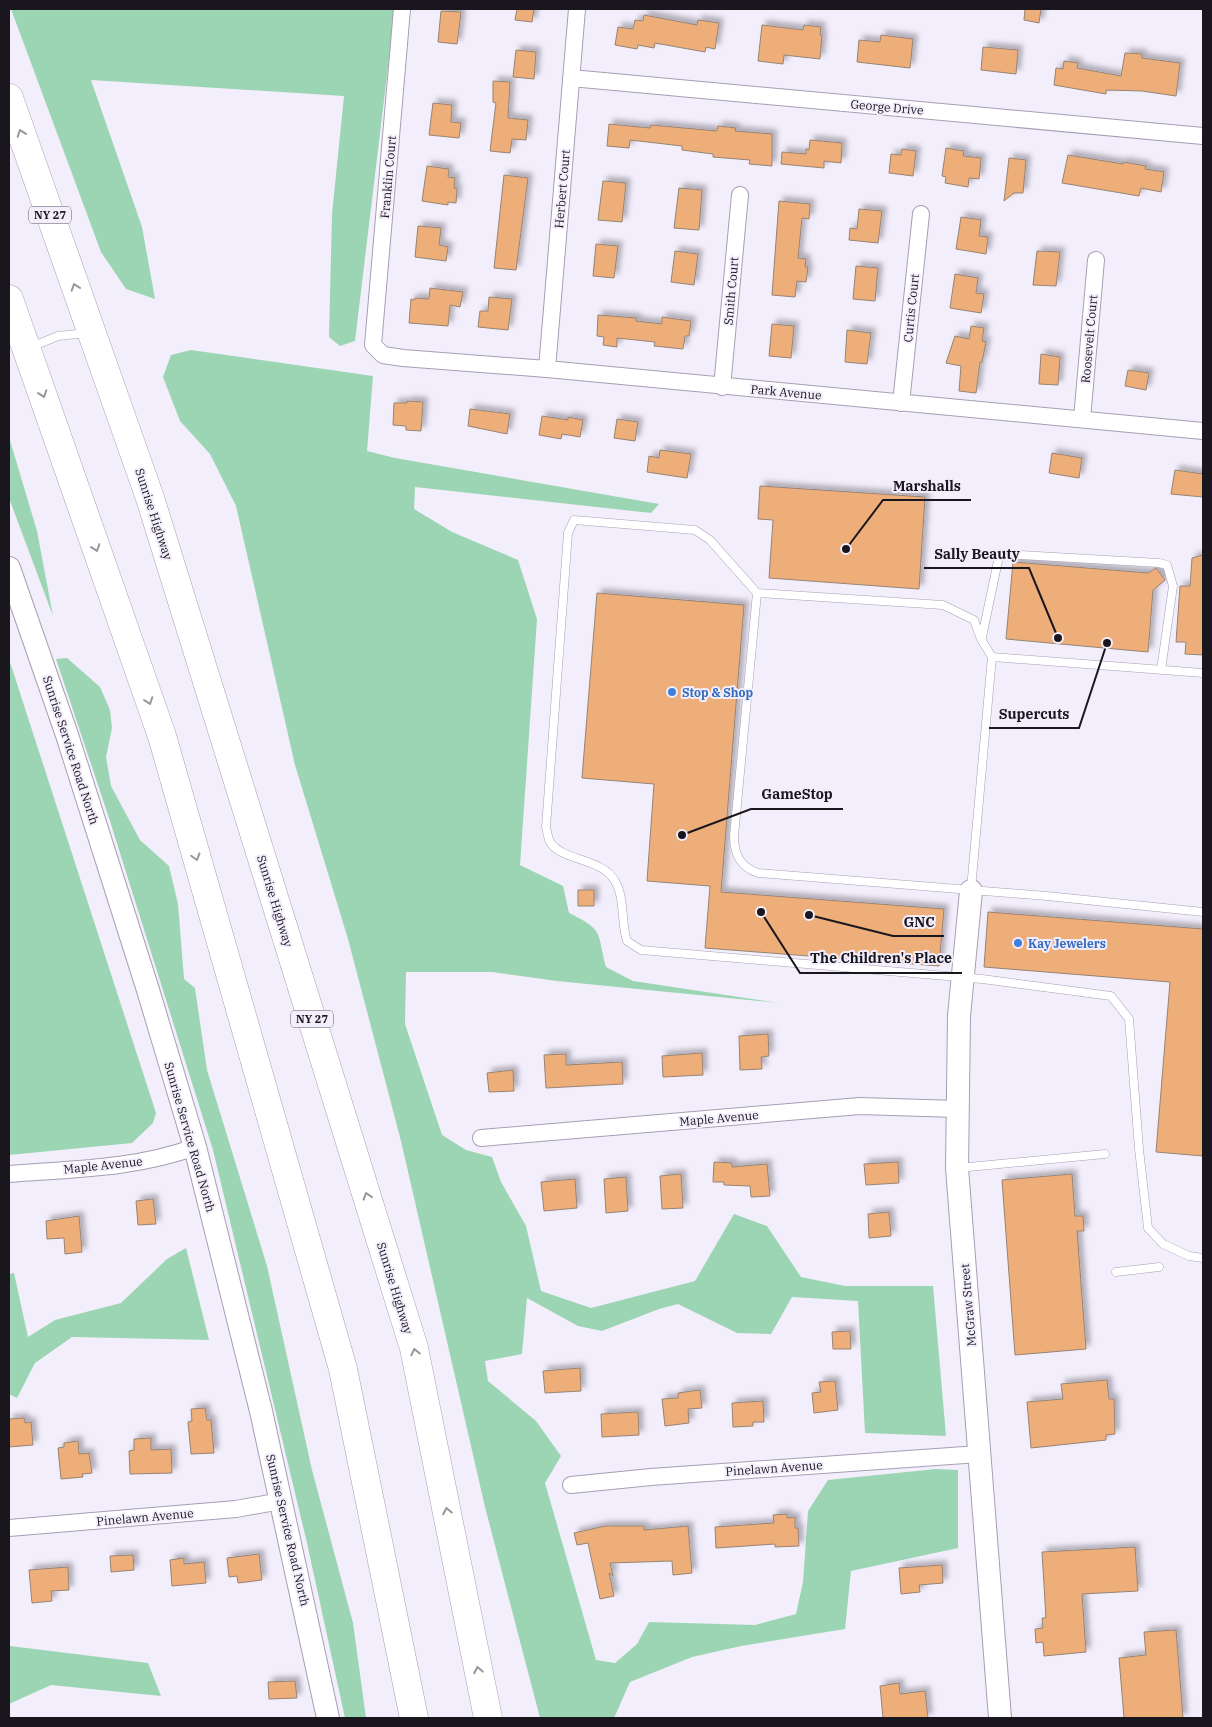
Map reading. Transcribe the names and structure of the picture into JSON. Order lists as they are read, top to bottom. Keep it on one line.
{"streets":{"highway":["NY 27","Sunrise Highway"],"street":["George Drive","Franklin Court","Herbert Court","Smith Court","Curtis Court","Roosevelt Court","Park Avenue","Sunrise Service Road North","Maple Avenue","McGraw Street","Pinelawn Avenue"]},"crossings":[["George Drive","Herbert Court"],["Franklin Court","Park Avenue"],["Herbert Court","Park Avenue"],["Smith Court","Park Avenue"],["Curtis Court","Park Avenue"],["Roosevelt Court","Park Avenue"],["Sunrise Service Road North","Maple Avenue"],["Sunrise Service Road North","Pinelawn Avenue"],["Maple Avenue","McGraw Street"],["McGraw Street","Pinelawn Avenue"]],"places":["Marshalls","Sally Beauty","Supercuts","Stop & Shop","GameStop","The Children's Place","GNC","Kay Jewelers"]}
